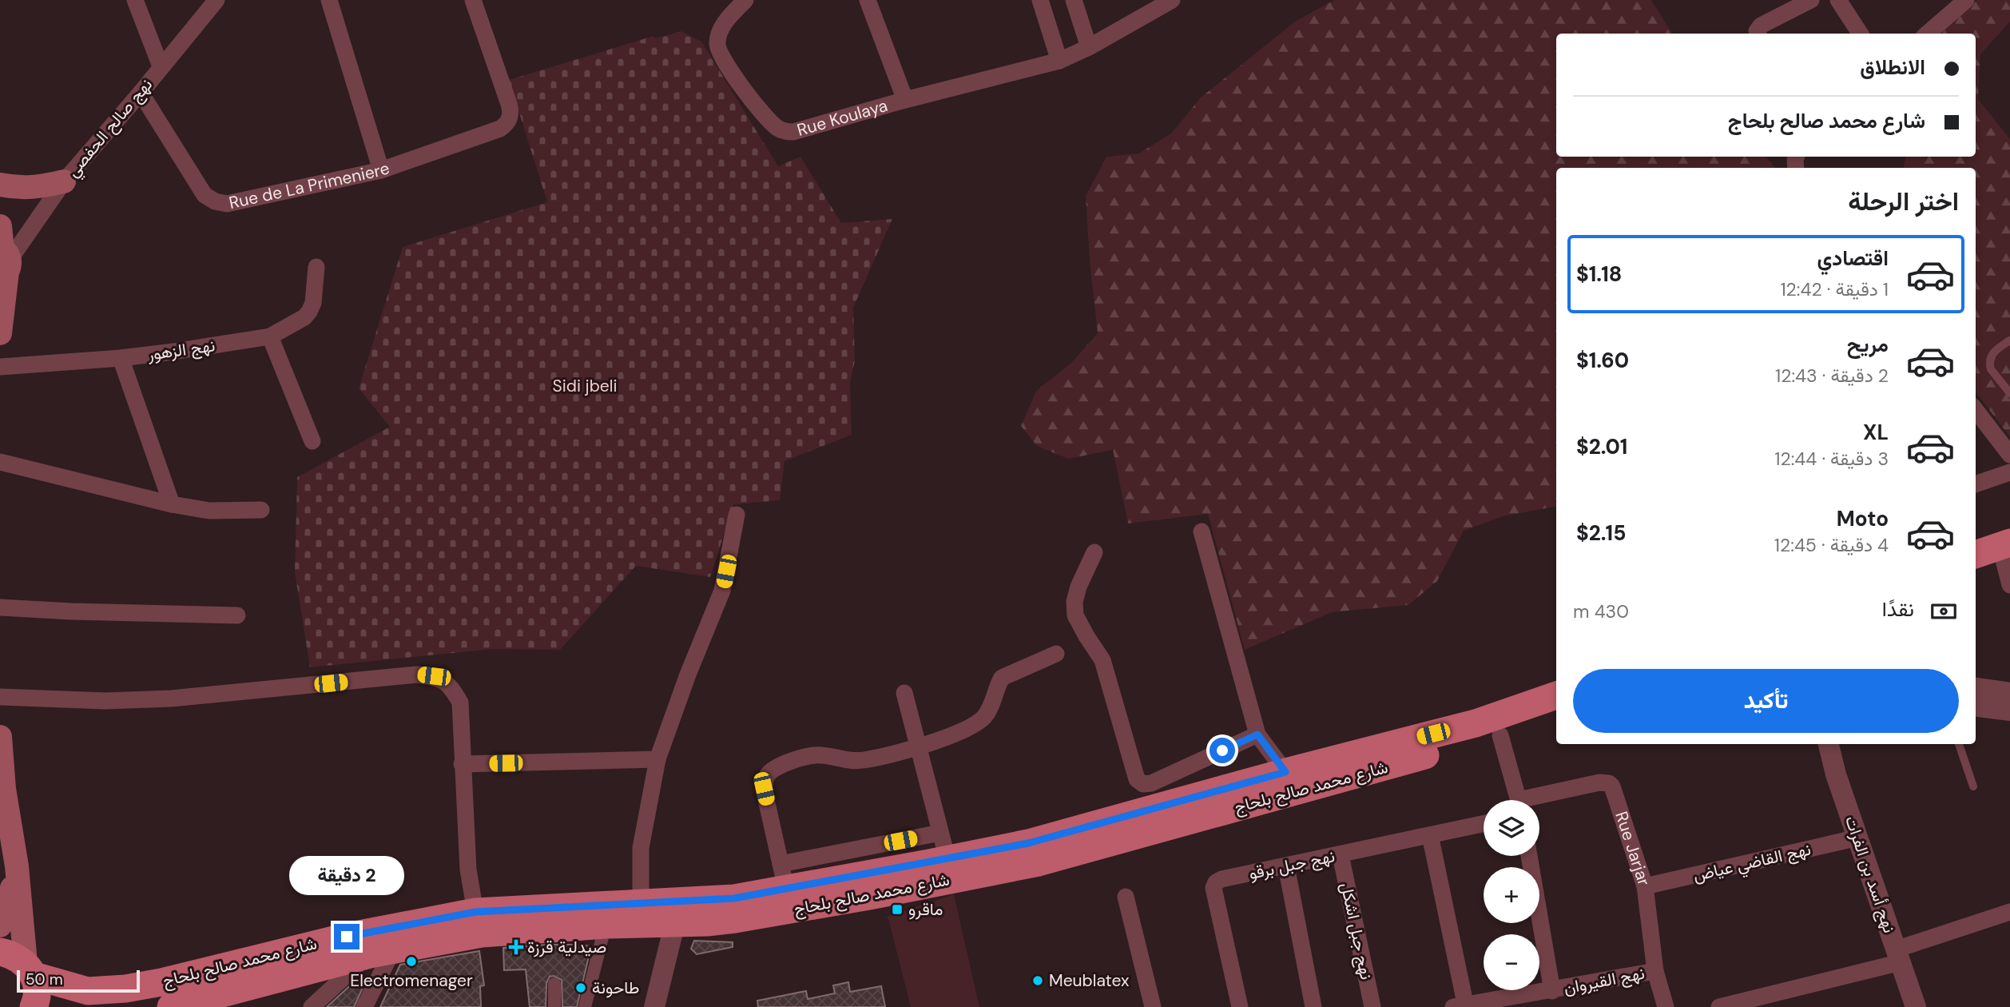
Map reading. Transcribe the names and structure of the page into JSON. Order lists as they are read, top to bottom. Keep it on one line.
{"streets":{"main road":["شارع محمد صالح بلحاج"],"street":["Rue Koulaya","نهج صالح الحفصي","Rue de La Primeniere","نهج الزهور","Rue Jarjar","نهج القاضي عياض","نهج جبل برقو","نهج أسد بن الفرات","نهج جبل اشكل","نهج القيروان"]},"crossings":[["نهج صالح الحفصي","Rue de La Primeniere"],["Rue Jarjar","نهج القاضي عياض"],["Rue Jarjar","نهج القيروان"],["نهج القاضي عياض","نهج أسد بن الفرات"],["نهج جبل برقو","نهج جبل اشكل"]],"parks":["Sidi jbeli"],"places":{"transit":["ماقرو"],"health":["صيدلية قرزة"],"other":["Electromenager","Meublatex","طاحونة"]},"scale_bar":"50 m","page":{"banner":["الانطلاق","شارع محمد صالح بلحاج"],"heading":"اختر الرحلة","list":[{"name":"اقتصادي","note":"1 دقيقة · 12:42","value":"$1.18"},{"name":"مريح","note":"2 دقيقة · 12:43","value":"$1.60"},{"name":"XL","note":"3 دقيقة · 12:44","value":"$2.01"},{"name":"Moto","note":"4 دقيقة · 12:45","value":"$2.15"}],"pay":["نقدًا","430 m"],"buttons":"تأكيد","map_buttons":["+","−"],"bubble":"2 دقيقة","scale":"50 m"}}
